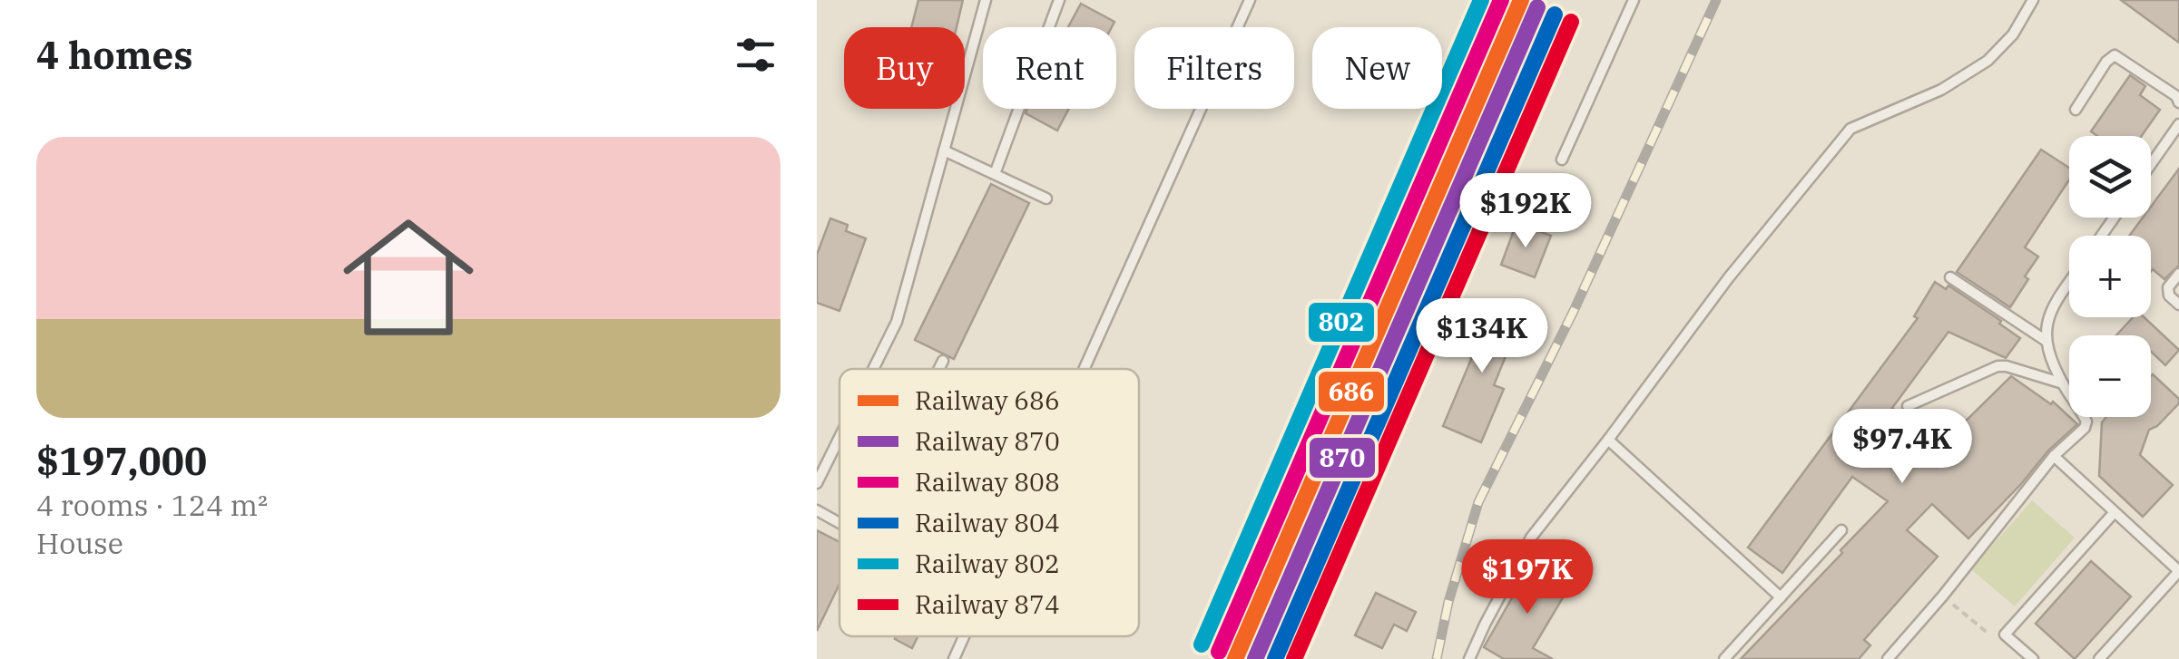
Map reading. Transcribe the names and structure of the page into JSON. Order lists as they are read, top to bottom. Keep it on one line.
{"lines":["rail line 686","rail line 808","rail line 802","rail line 870","rail line 804","rail line 874"],"legend":["Railway 686","Railway 870","Railway 808","Railway 804","Railway 802","Railway 874"],"page":{"heading":"4 homes","chip":["Buy","Rent","Filters","New"],"list":[{"name":"$197,000","note":"4 rooms · 124 m² · House"}],"map_buttons":["+","−"],"price":["$192K","$134K","$97.4K","$197K"]}}
